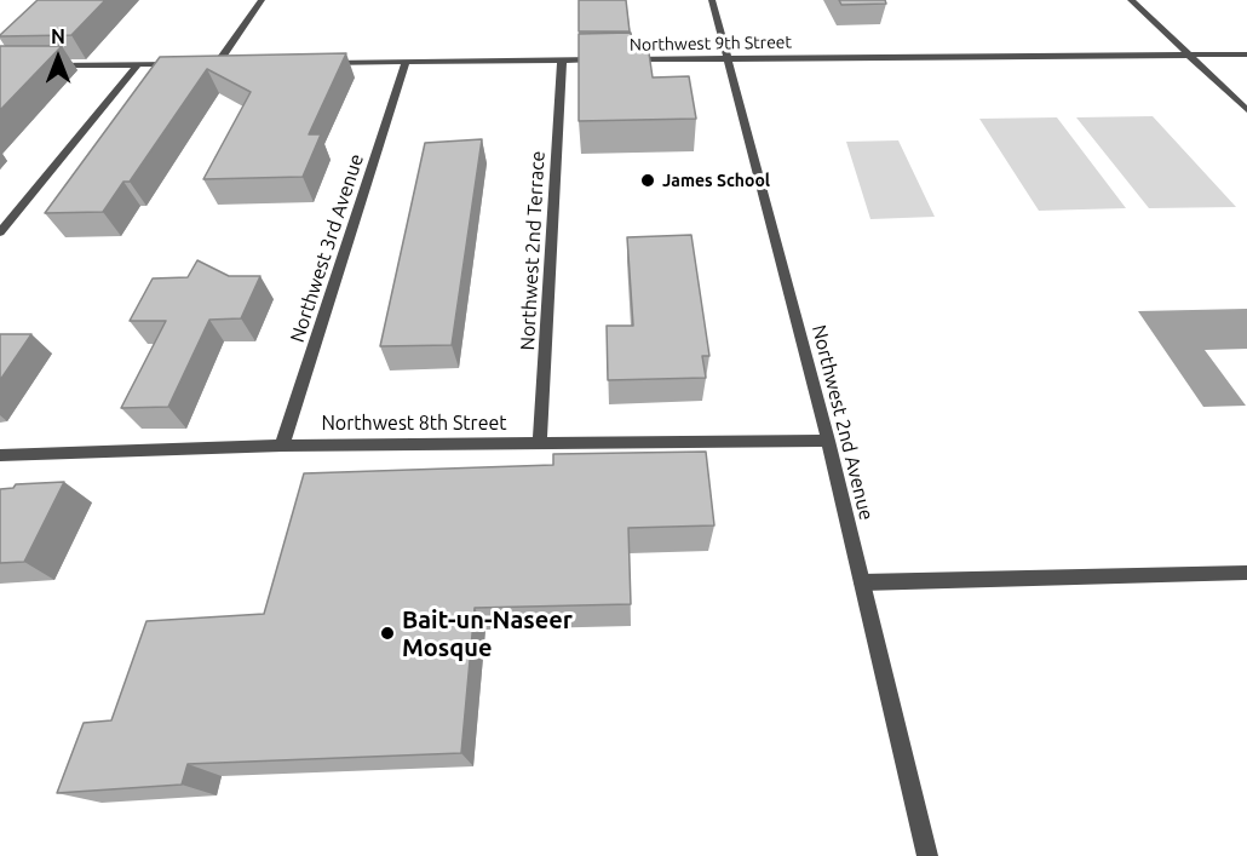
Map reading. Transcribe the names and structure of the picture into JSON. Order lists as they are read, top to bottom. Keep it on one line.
{"streets":{"street":["Northwest 9th Street","Northwest 3rd Avenue","Northwest 2nd Terrace","Northwest 2nd Avenue","Northwest 8th Street"]},"crossings":[["Northwest 9th Street","Northwest 3rd Avenue"],["Northwest 9th Street","Northwest 2nd Terrace"],["Northwest 9th Street","Northwest 2nd Avenue"],["Northwest 3rd Avenue","Northwest 8th Street"],["Northwest 2nd Terrace","Northwest 8th Street"],["Northwest 2nd Avenue","Northwest 8th Street"]],"places":["James School","Bait-un-Naseer Mosque"],"north":"top"}
